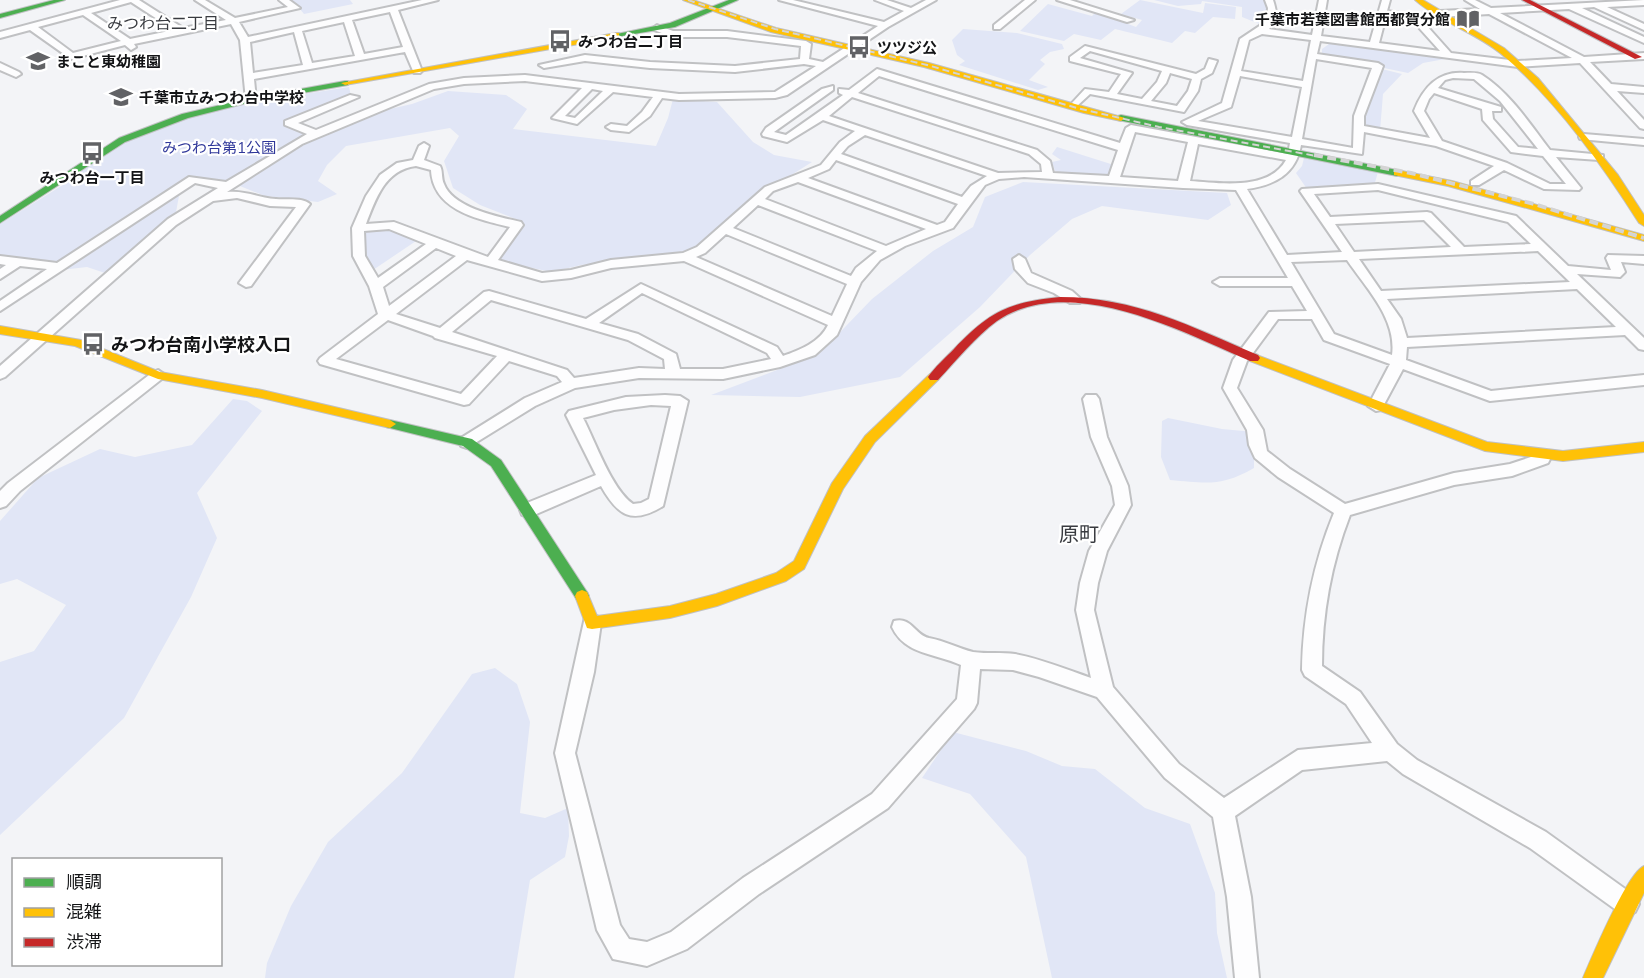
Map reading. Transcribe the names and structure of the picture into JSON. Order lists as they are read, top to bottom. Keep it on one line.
{"districts":["みつわ台二丁目","原町"],"parks":["みつわ台第1公園"],"places":{"library":["千葉市若葉図書館西都賀分館"],"bus stop":["みつわ台二丁目","ツツジ公","みつわ台一丁目","みつわ台南小学校入口"],"school or university":["まこと東幼稚園","千葉市立みつわ台中学校"]},"legend":["順調","混雑","渋滞"]}
